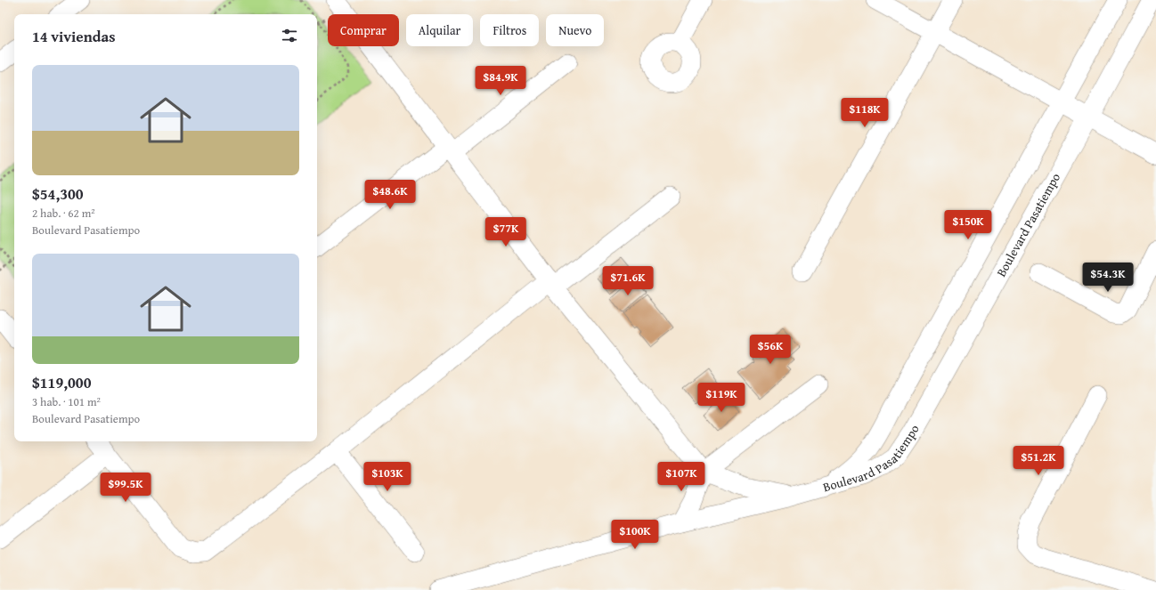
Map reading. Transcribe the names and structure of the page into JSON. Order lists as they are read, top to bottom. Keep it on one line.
{"streets":{"street":["Boulevard Pasatiempo"]},"page":{"chip":["Comprar","Alquilar","Filtros","Nuevo"],"heading":"14 viviendas","list":[{"name":"$54,300","note":"2 hab. · 62 m² · Boulevard Pasatiempo"},{"name":"$119,000","note":"3 hab. · 101 m² · Boulevard Pasatiempo"}],"price":["$84.9K","$118K","$48.6K","$150K","$77K","$54.3K","$71.6K","$56K","$119K","$51.2K","$103K","$107K","$99.5K","$100K"]}}
